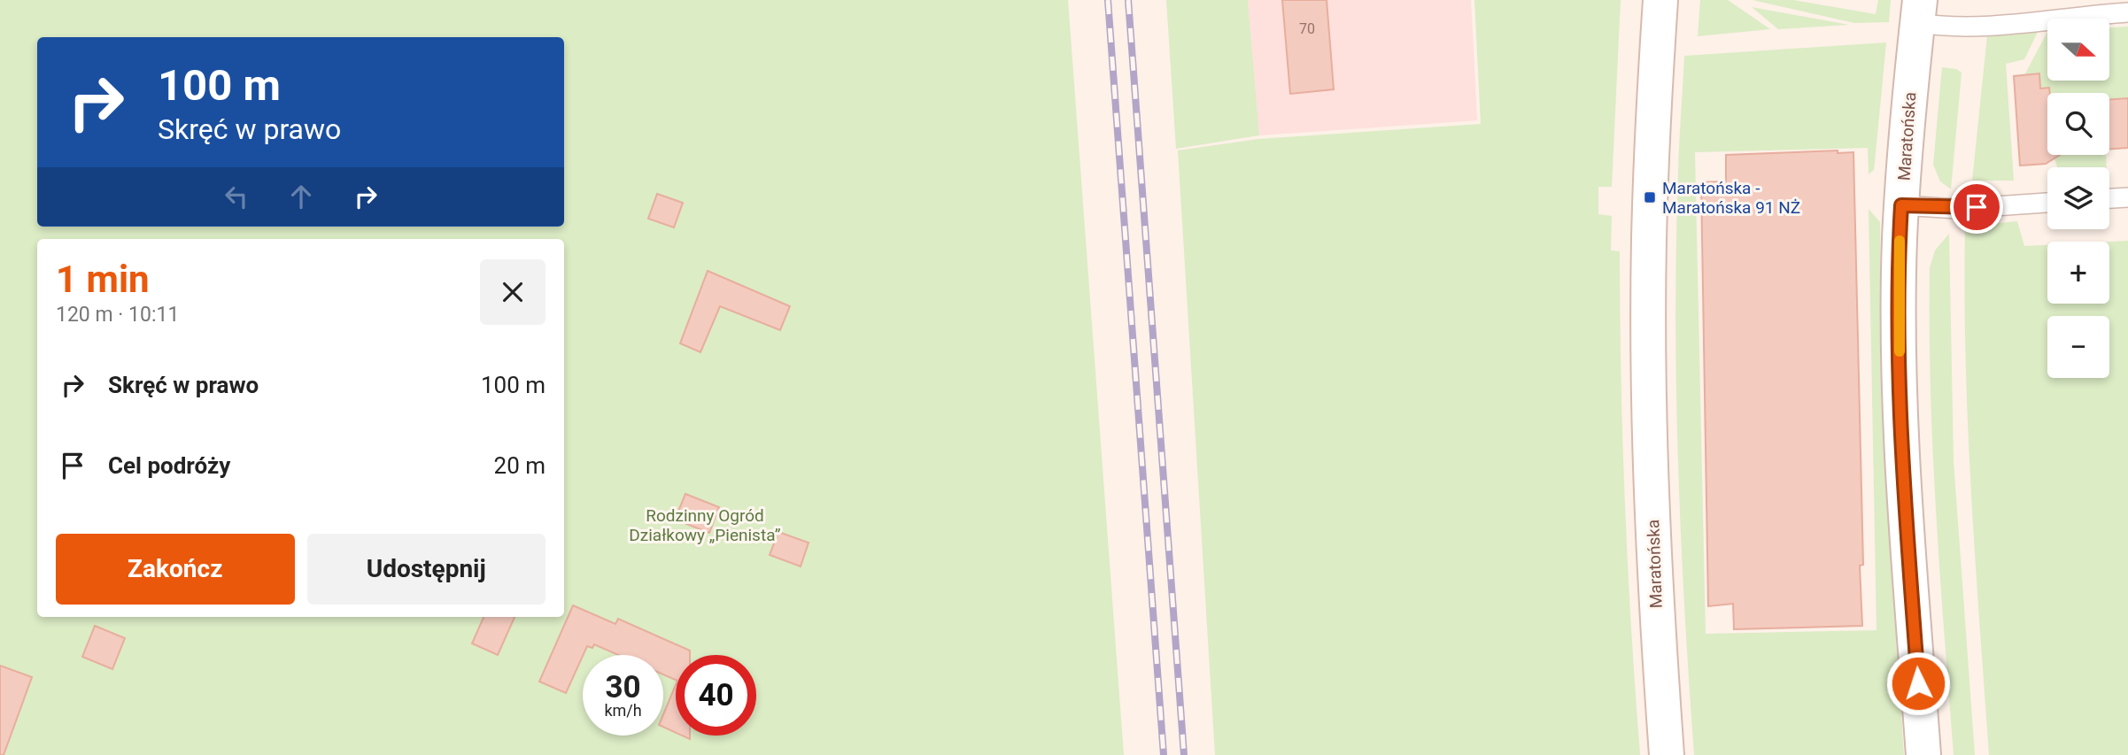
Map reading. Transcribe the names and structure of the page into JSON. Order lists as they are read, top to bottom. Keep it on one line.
{"streets":{"main road":["Maratońska"]},"parks":["Rodzinny Ogród Działkowy „Pienista”"],"places":{"transit":["Maratońska - Maratońska 91 NŻ"]},"house_numbers":["70"],"north":"right","page":{"map_buttons":["+","−"],"turn":["100 m","Skręć w prawo"],"heading":["1 min","120 m · 10:11"],"list":[{"name":"Skręć w prawo","value":"100 m"},{"name":"Cel podróży","value":"20 m"}],"buttons":["Zakończ","Udostępnij"],"speed":"30 km/h","limit":"40"}}
